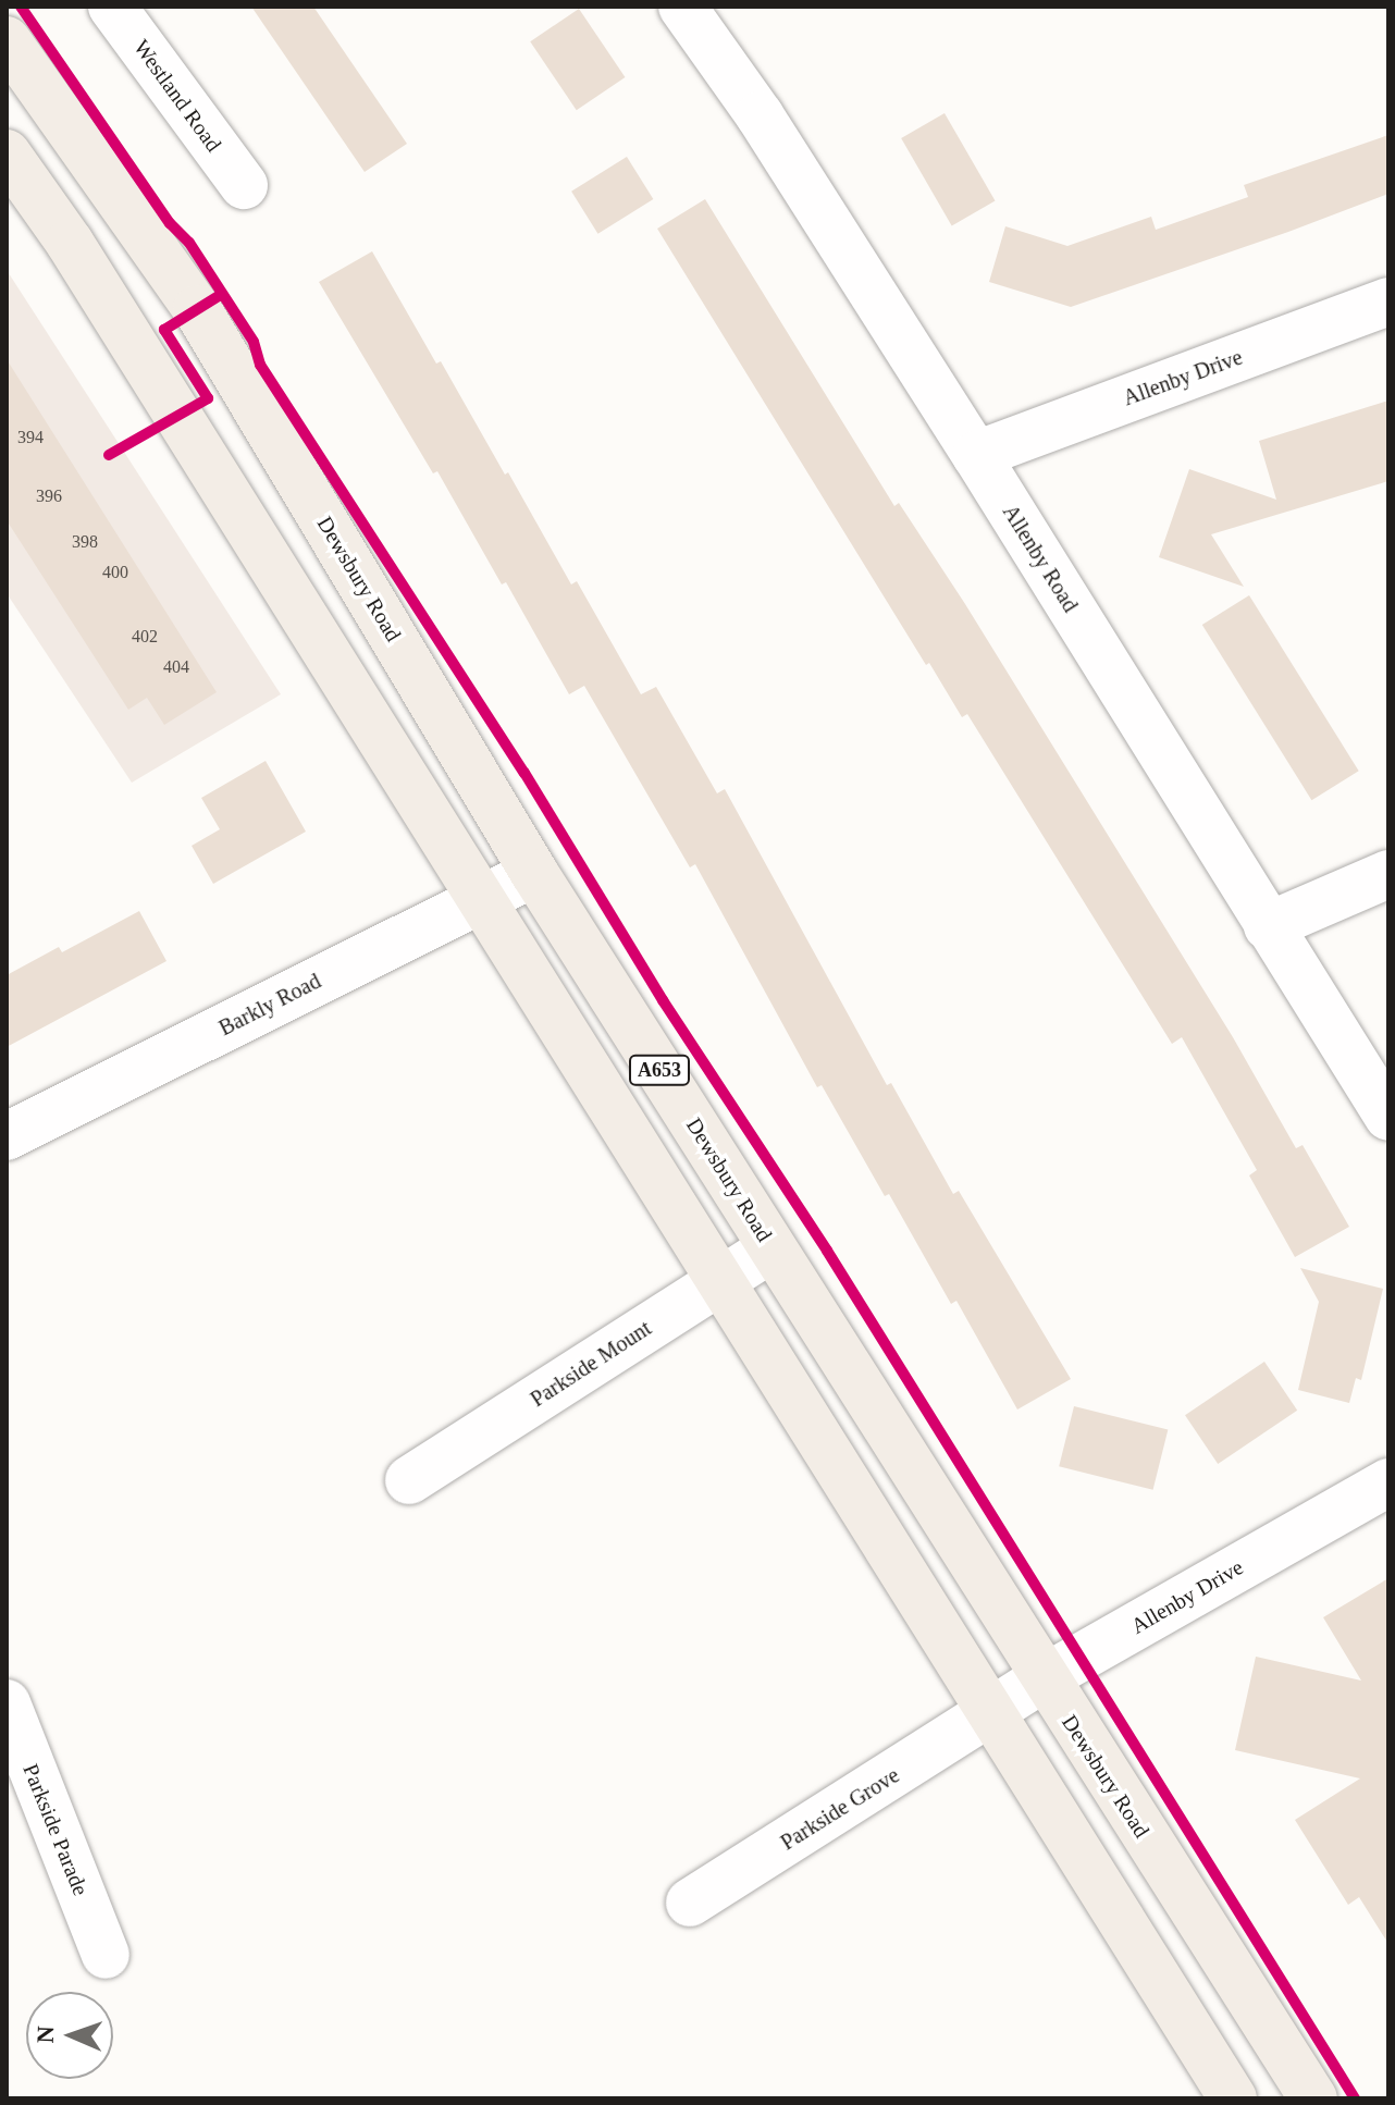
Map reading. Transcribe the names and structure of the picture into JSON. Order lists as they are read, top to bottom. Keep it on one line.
{"streets":{"main road":["Dewsbury Road","A653"],"street":["Westland Road","Allenby Drive","Allenby Road","Barkly Road","Parkside Mount","Parkside Grove","Parkside Parade"]},"crossings":[["Allenby Drive","Allenby Road"],["Allenby Drive","Dewsbury Road"],["Allenby Drive","A653"],["Allenby Drive","Parkside Grove"],["Dewsbury Road","Barkly Road"],["Dewsbury Road","Parkside Mount"],["Barkly Road","A653"],["A653","Parkside Mount"],["A653","Parkside Grove"]],"house_numbers":["394","396","398","400","402","404"],"north":"left"}
